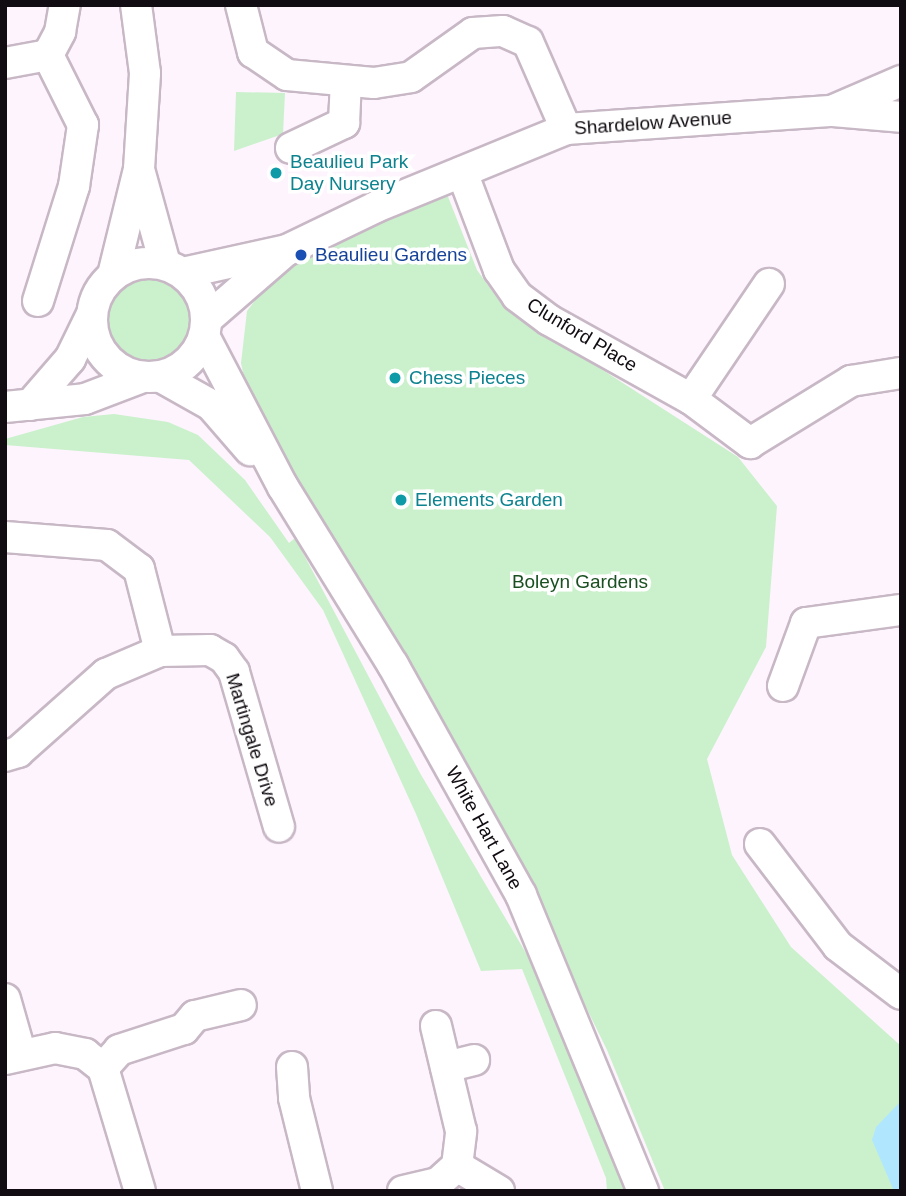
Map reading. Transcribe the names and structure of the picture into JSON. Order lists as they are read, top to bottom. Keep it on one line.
{"streets":{"street":["Shardelow Avenue","Clunford Place","Martingale Drive","White Hart Lane"]},"crossings":[["Shardelow Avenue","Clunford Place"],["Shardelow Avenue","White Hart Lane"]],"parks":["Boleyn Gardens"],"places":["Beaulieu Park Day Nursery","Beaulieu Gardens","Chess Pieces","Elements Garden"]}
